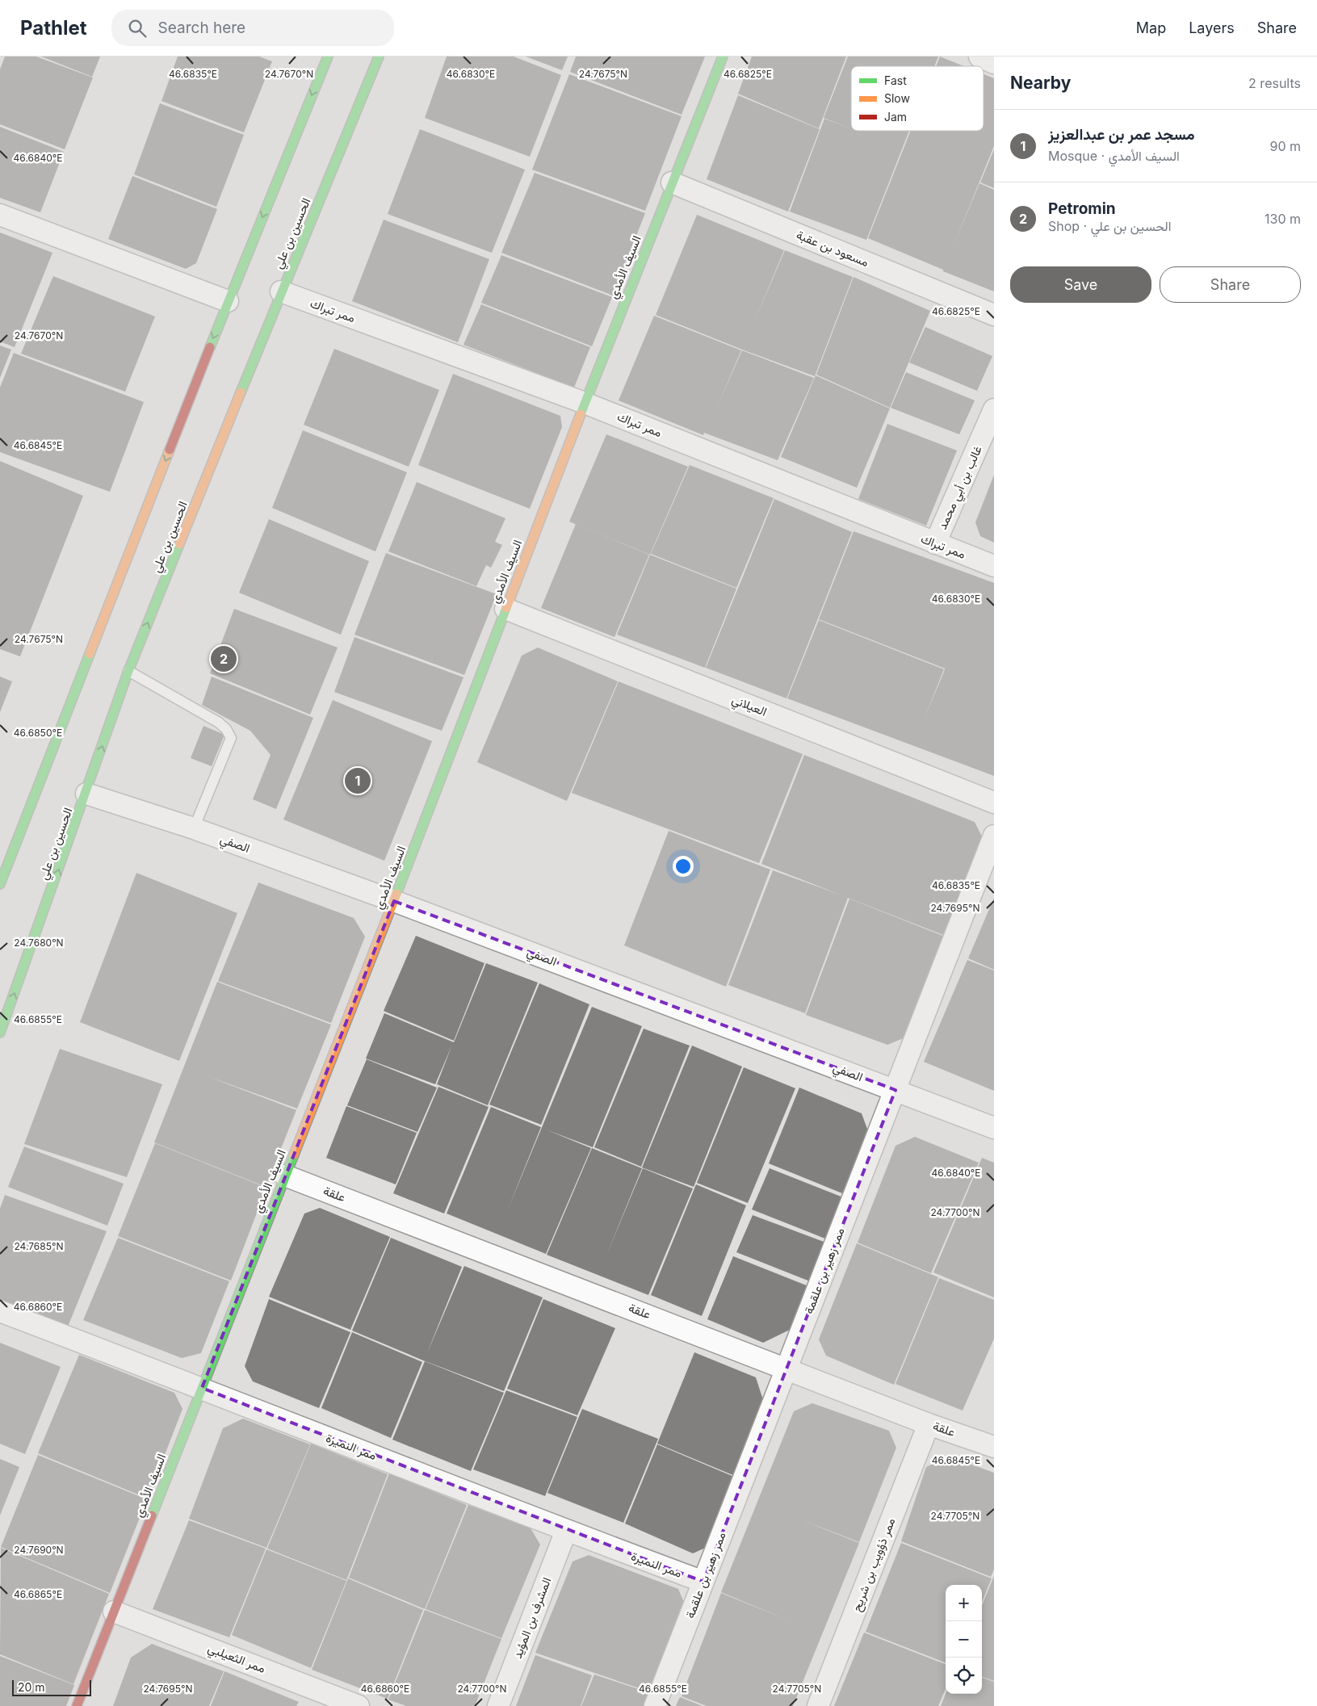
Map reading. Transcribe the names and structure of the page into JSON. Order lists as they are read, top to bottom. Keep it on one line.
{"streets":{"street":["الحسين بن علي","مسعود بن عقبة","السيف الأمدي","ممر تبراك","غالب بن أبي محمد","العيلاني","الصفي","علقة","ممر زهير بن علقمة","ممر النميرة","ممر ذؤويب بن شريح","المشرف بن المؤيد","ممر الثعيلبي"]},"crossings":[["الحسين بن علي","ممر تبراك"],["الحسين بن علي","الصفي"],["مسعود بن عقبة","السيف الأمدي"],["السيف الأمدي","ممر تبراك"],["السيف الأمدي","العيلاني"],["السيف الأمدي","الصفي"],["السيف الأمدي","علقة"],["السيف الأمدي","ممر النميرة"],["السيف الأمدي","ممر الثعيلبي"],["ممر تبراك","غالب بن أبي محمد"],["الصفي","ممر زهير بن علقمة"],["علقة","ممر زهير بن علقمة"],["علقة","ممر ذؤويب بن شريح"],["ممر زهير بن علقمة","ممر النميرة"],["ممر النميرة","المشرف بن المؤيد"]],"legend":["Fast","Slow","Jam"],"scale_bar":"20 m","page":{"header":"Pathlet","search":"Search here","nav":["Map","Layers","Share"],"heading":["Nearby","2 results"],"list":[{"mark":"1","name":"مسجد عمر بن عبدالعزيز","note":"Mosque · السيف الأمدي","value":"90 m"},{"mark":"2","name":"Petromin","note":"Shop · الحسين بن علي","value":"130 m"}],"buttons":["Save","Share"],"pins":["2","1"],"map_buttons":["+","−"],"scale":"20 m"},"coordinates":["24.7670°N","24.7675°N","46.6835°E","46.6830°E","46.6825°E","46.6840°E","46.6845°E","46.6850°E","24.7695°N","24.7680°N","46.6855°E","24.7700°N","24.7685°N","46.6860°E","24.7705°N","24.7690°N","46.6865°E"]}
